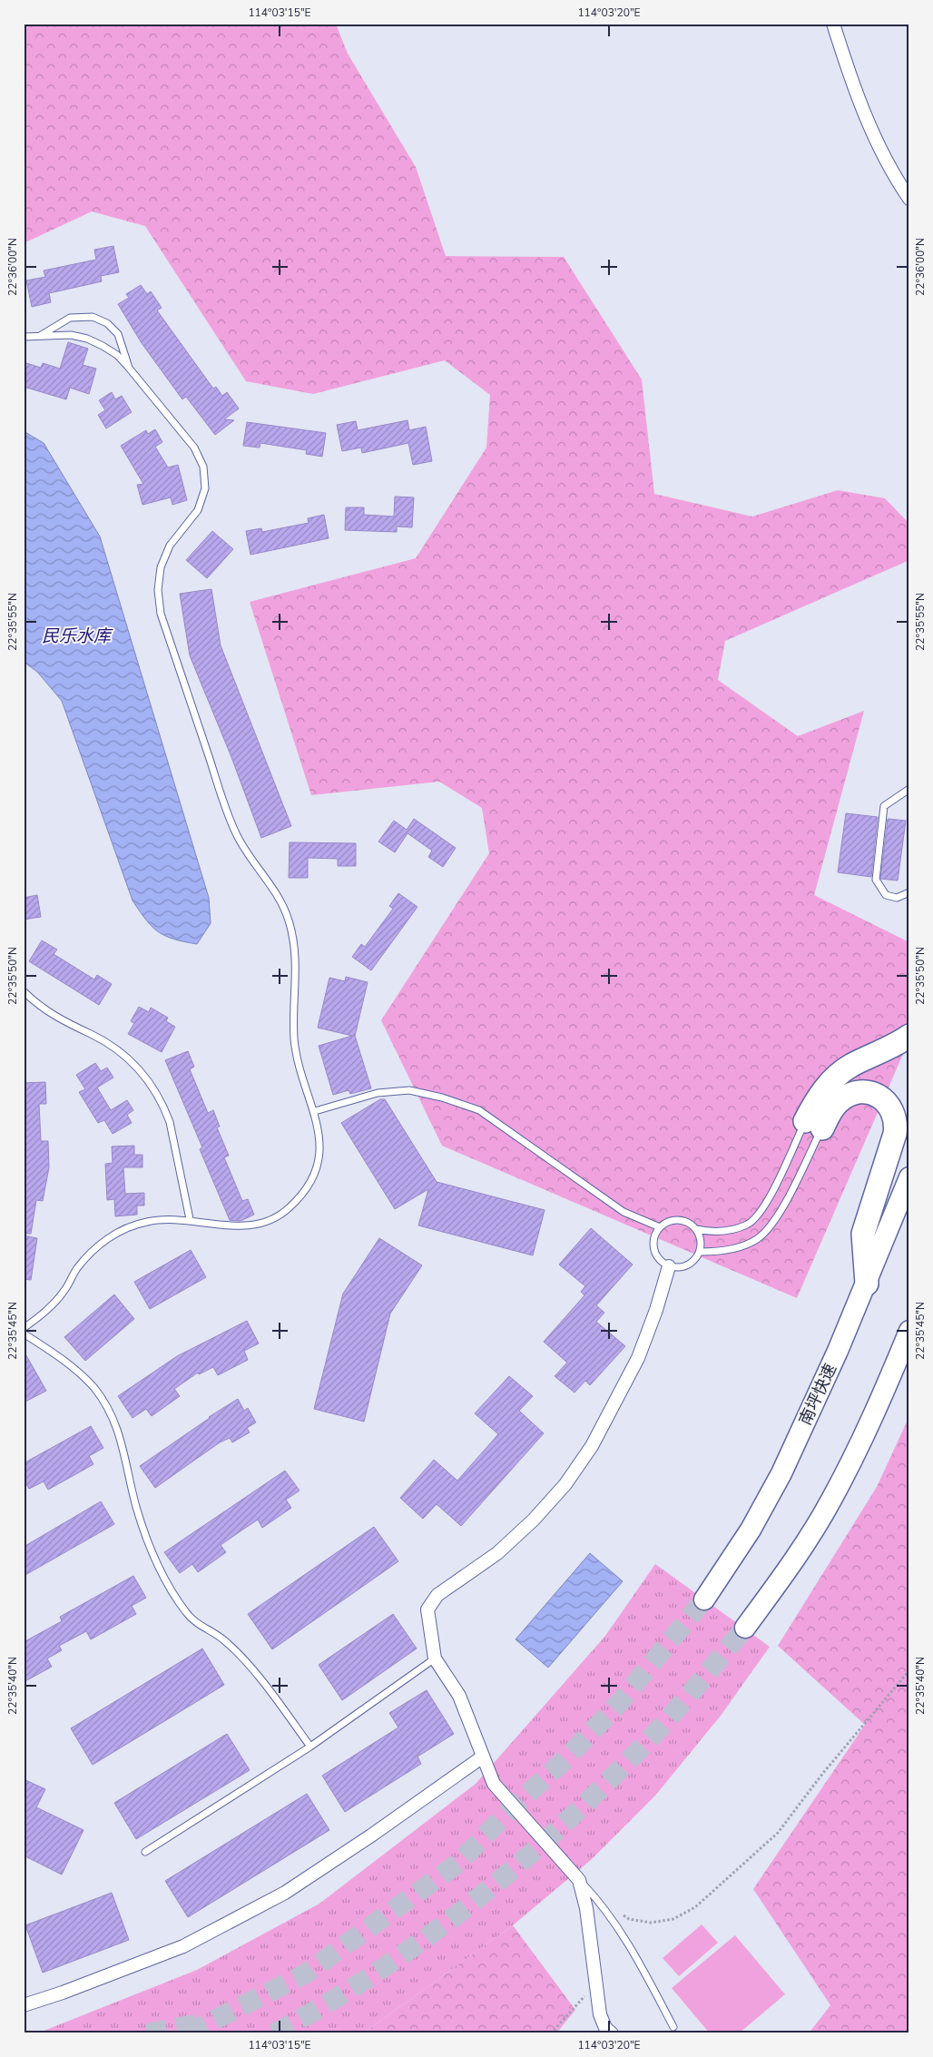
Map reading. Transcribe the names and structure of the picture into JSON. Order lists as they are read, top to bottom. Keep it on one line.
{"streets":{"highway":["南坪快速"]},"water":["民乐水库"],"coordinates":["114°03'15\"E","114°03'20\"E","22°36'00\"N","22°35'55\"N","22°35'50\"N","22°35'45\"N","22°35'40\"N"]}
